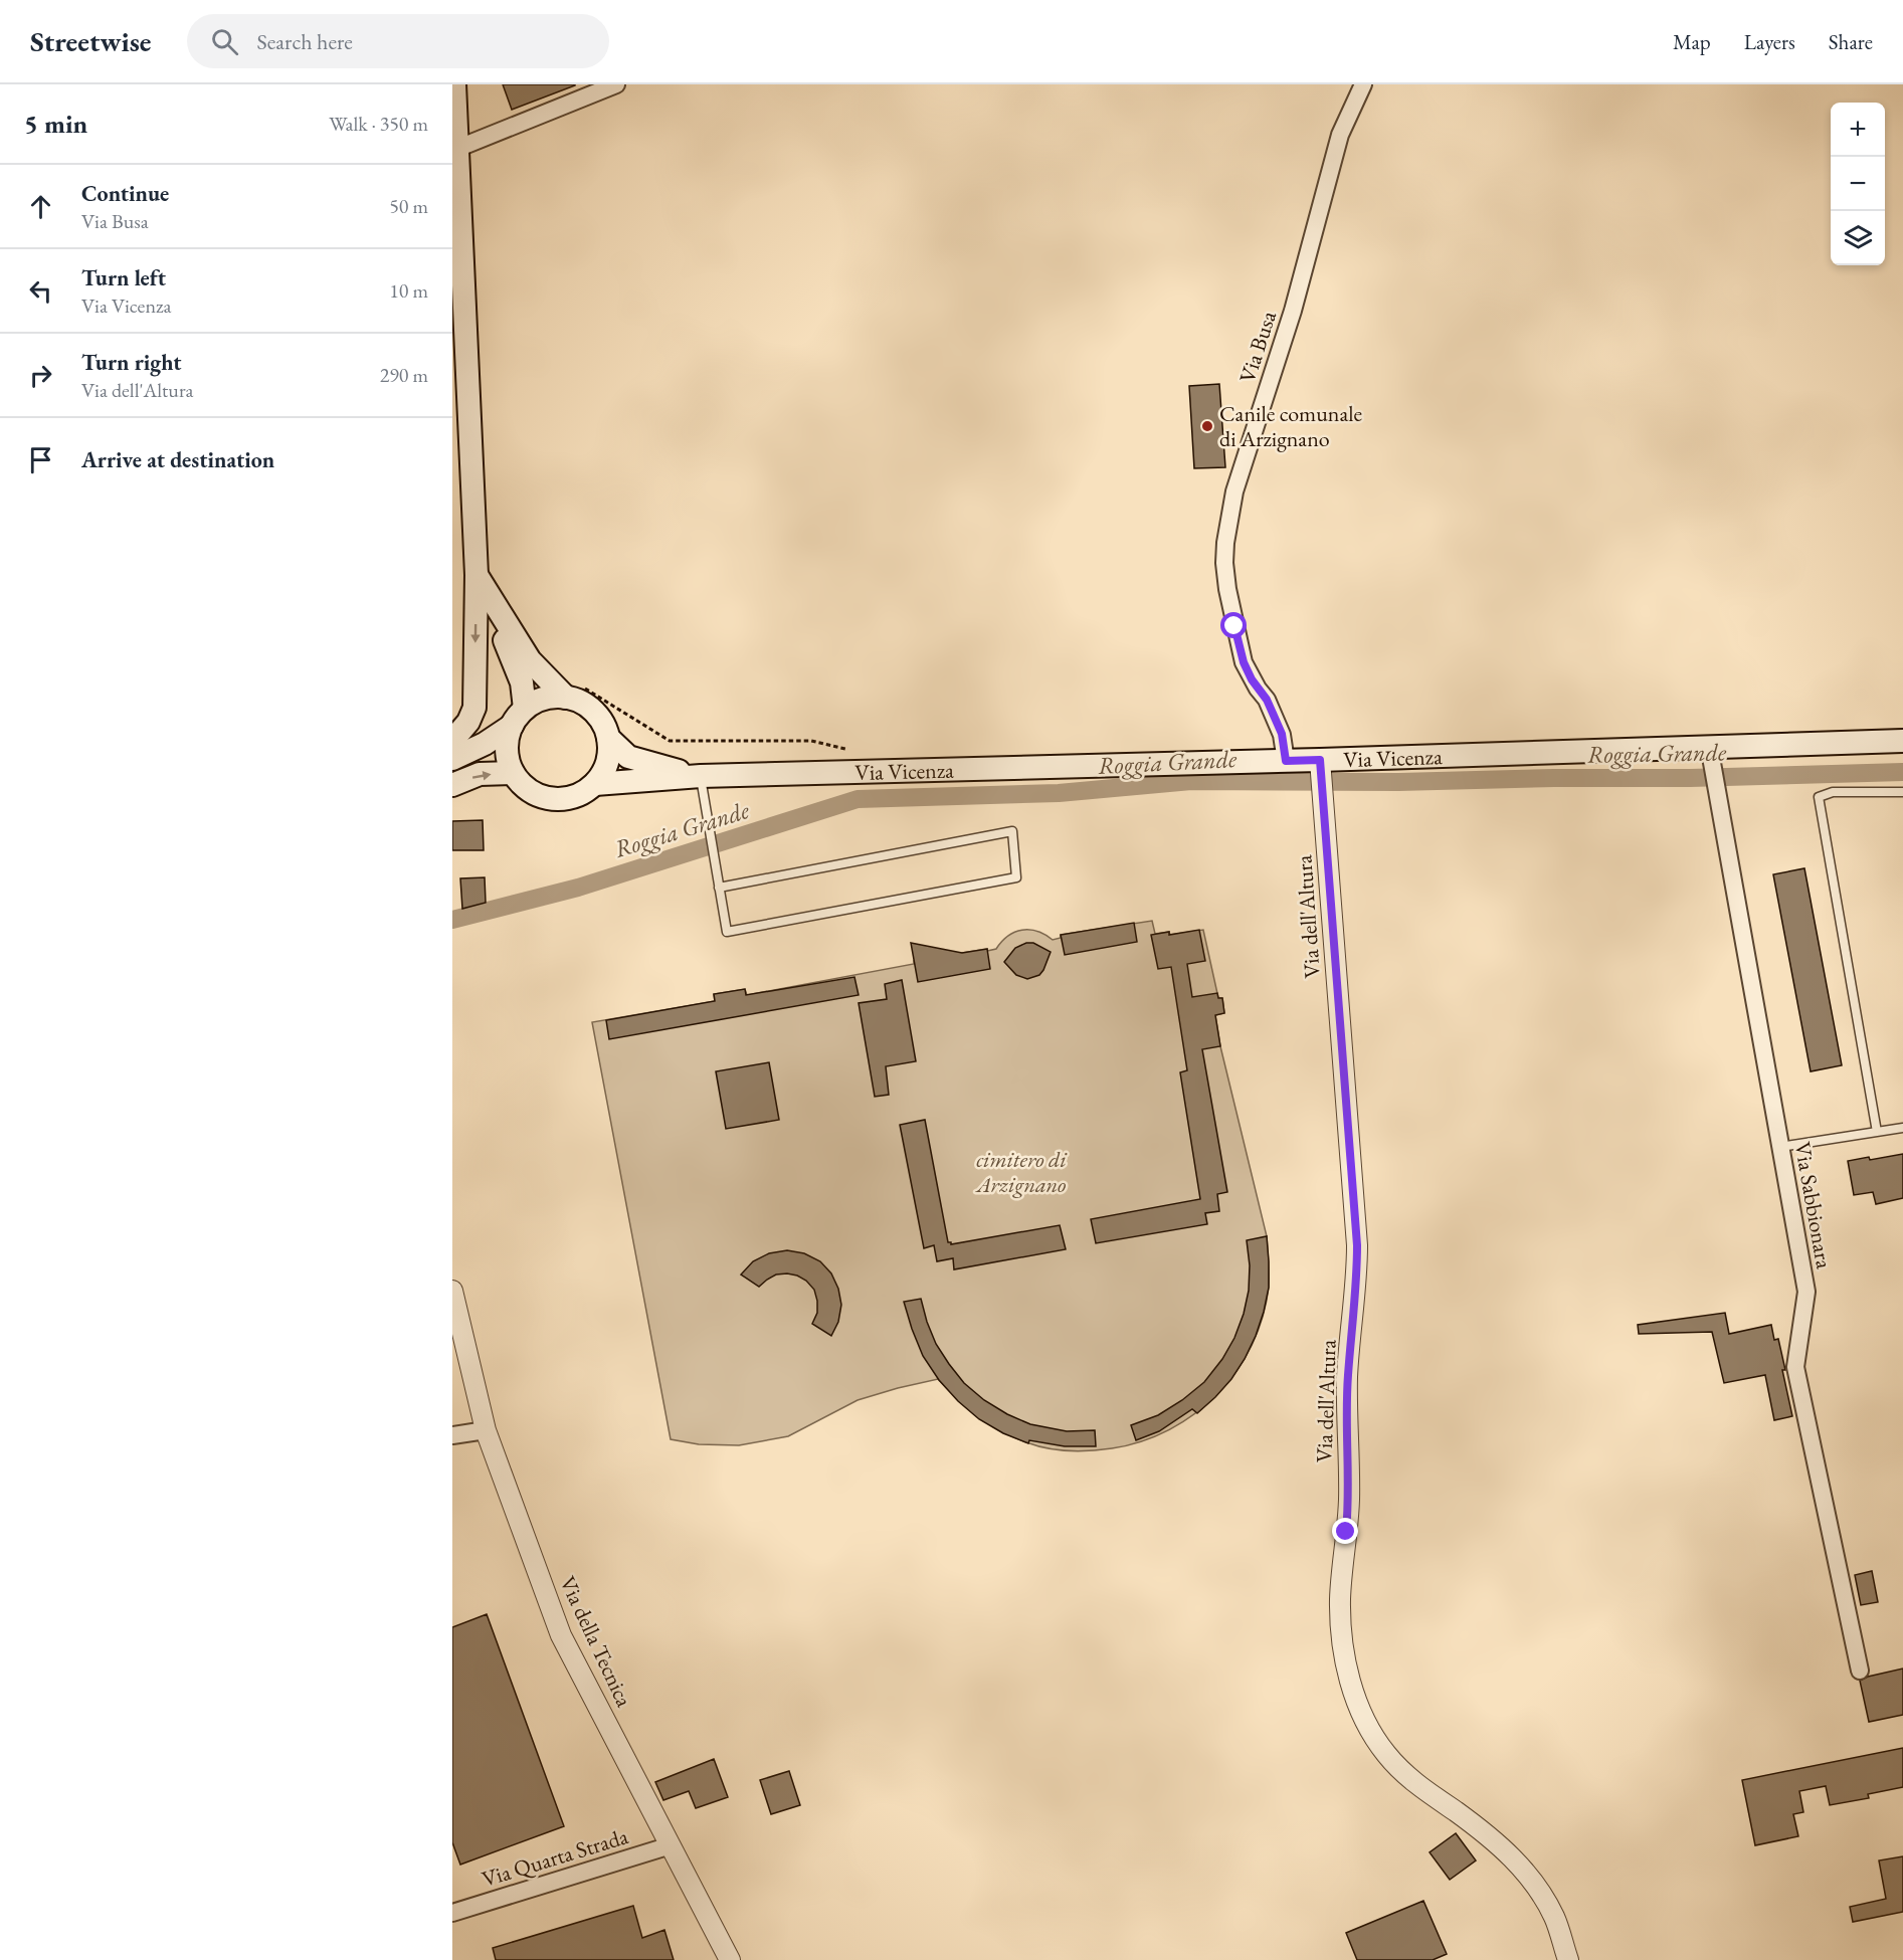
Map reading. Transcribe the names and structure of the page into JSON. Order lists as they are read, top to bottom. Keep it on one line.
{"streets":{"main road":["Via Vicenza"],"street":["Via Busa","Via dell'Altura","Via Sabbionara","Via della Tecnica","Via Quarta Strada"]},"crossings":[["Via Busa","Via Vicenza"],["Via Vicenza","Via dell'Altura"],["Via Vicenza","Via Sabbionara"],["Via della Tecnica","Via Quarta Strada"]],"water":["Roggia Grande"],"parks":["cimitero di Arzignano"],"places":["Canile comunale di Arzignano"],"page":{"header":"Streetwise","search":"Search here","nav":["Map","Layers","Share"],"heading":["5 min","Walk · 350 m"],"map_buttons":["+","−"],"list":[["Continue","Via Busa","50 m"],["Turn left","Via Vicenza","10 m"],["Turn right","Via dell'Altura","290 m"],"Arrive at destination"]}}
